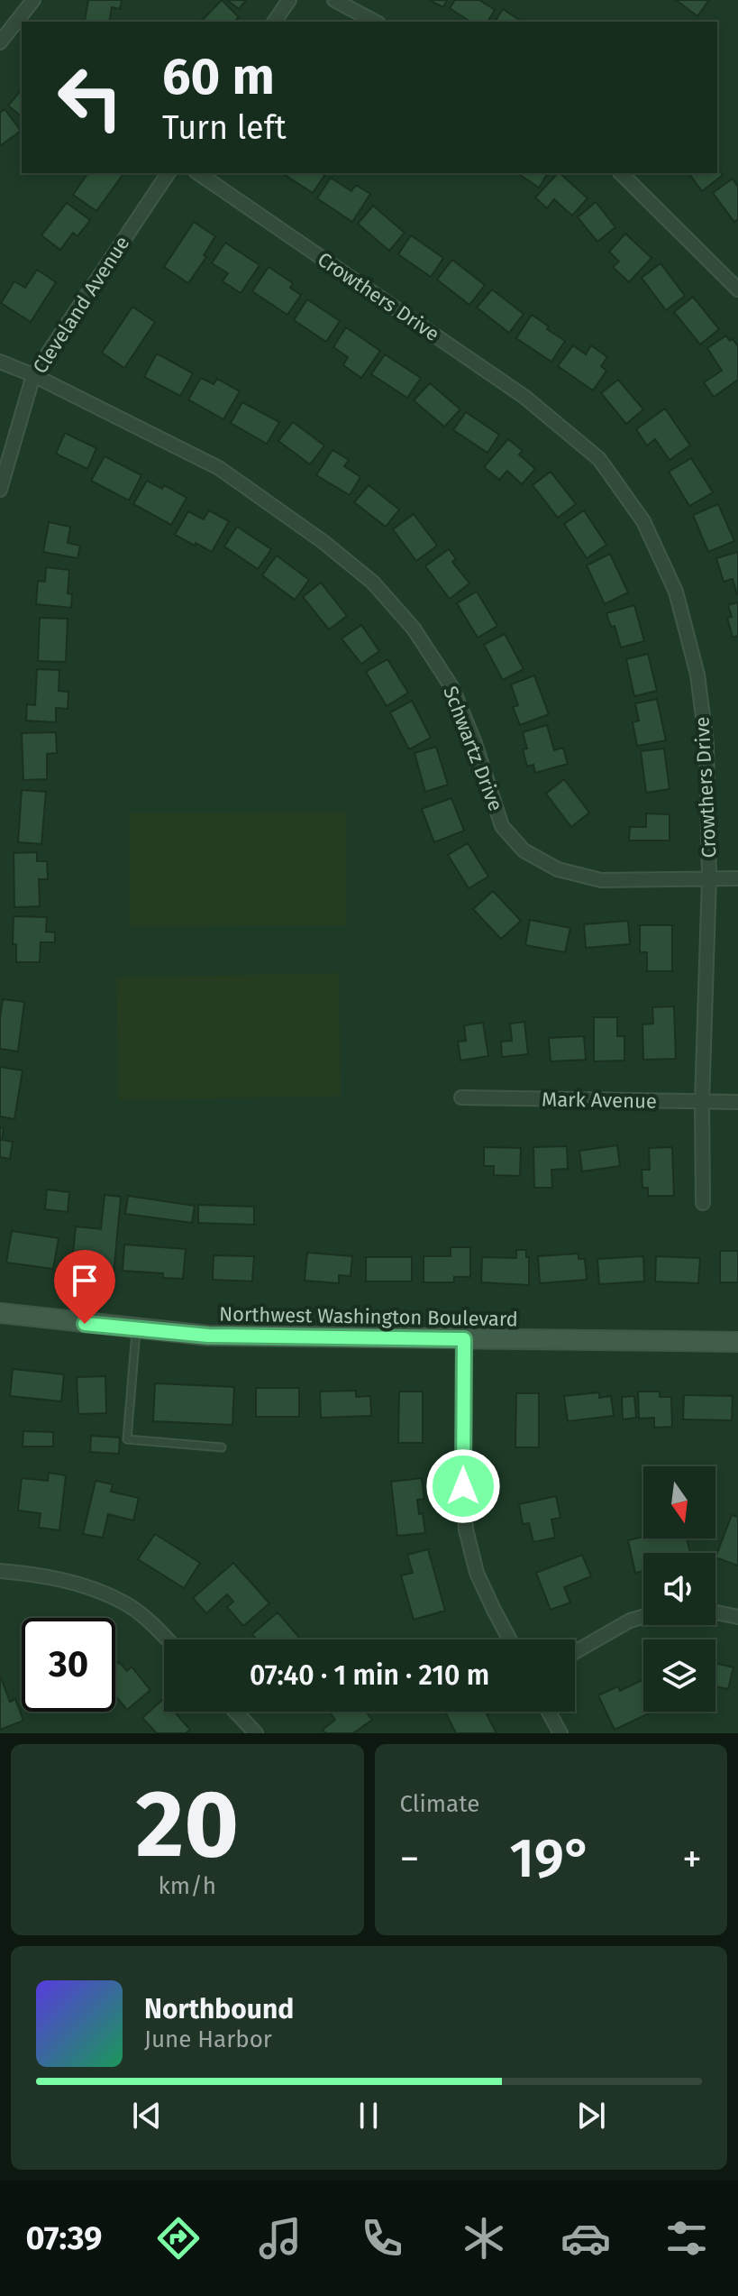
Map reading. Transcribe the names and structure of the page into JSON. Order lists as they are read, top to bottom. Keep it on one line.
{"streets":{"main road":["Northwest Washington Boulevard"],"street":["Crowthers Drive","Cleveland Avenue","Schwartz Drive","Mark Avenue"]},"crossings":[["Crowthers Drive","Schwartz Drive"],["Crowthers Drive","Mark Avenue"],["Cleveland Avenue","Schwartz Drive"]],"north":"bottom","page":{"turn":["60 m","Turn left"],"limit":"30","trip":"07:40 · 1 min · 210 m","tile":[["20","km/h"],"Climate"],"heat":["−","19°","+"],"song":["Northbound","June Harbor"],"tabs":"07:39"}}
